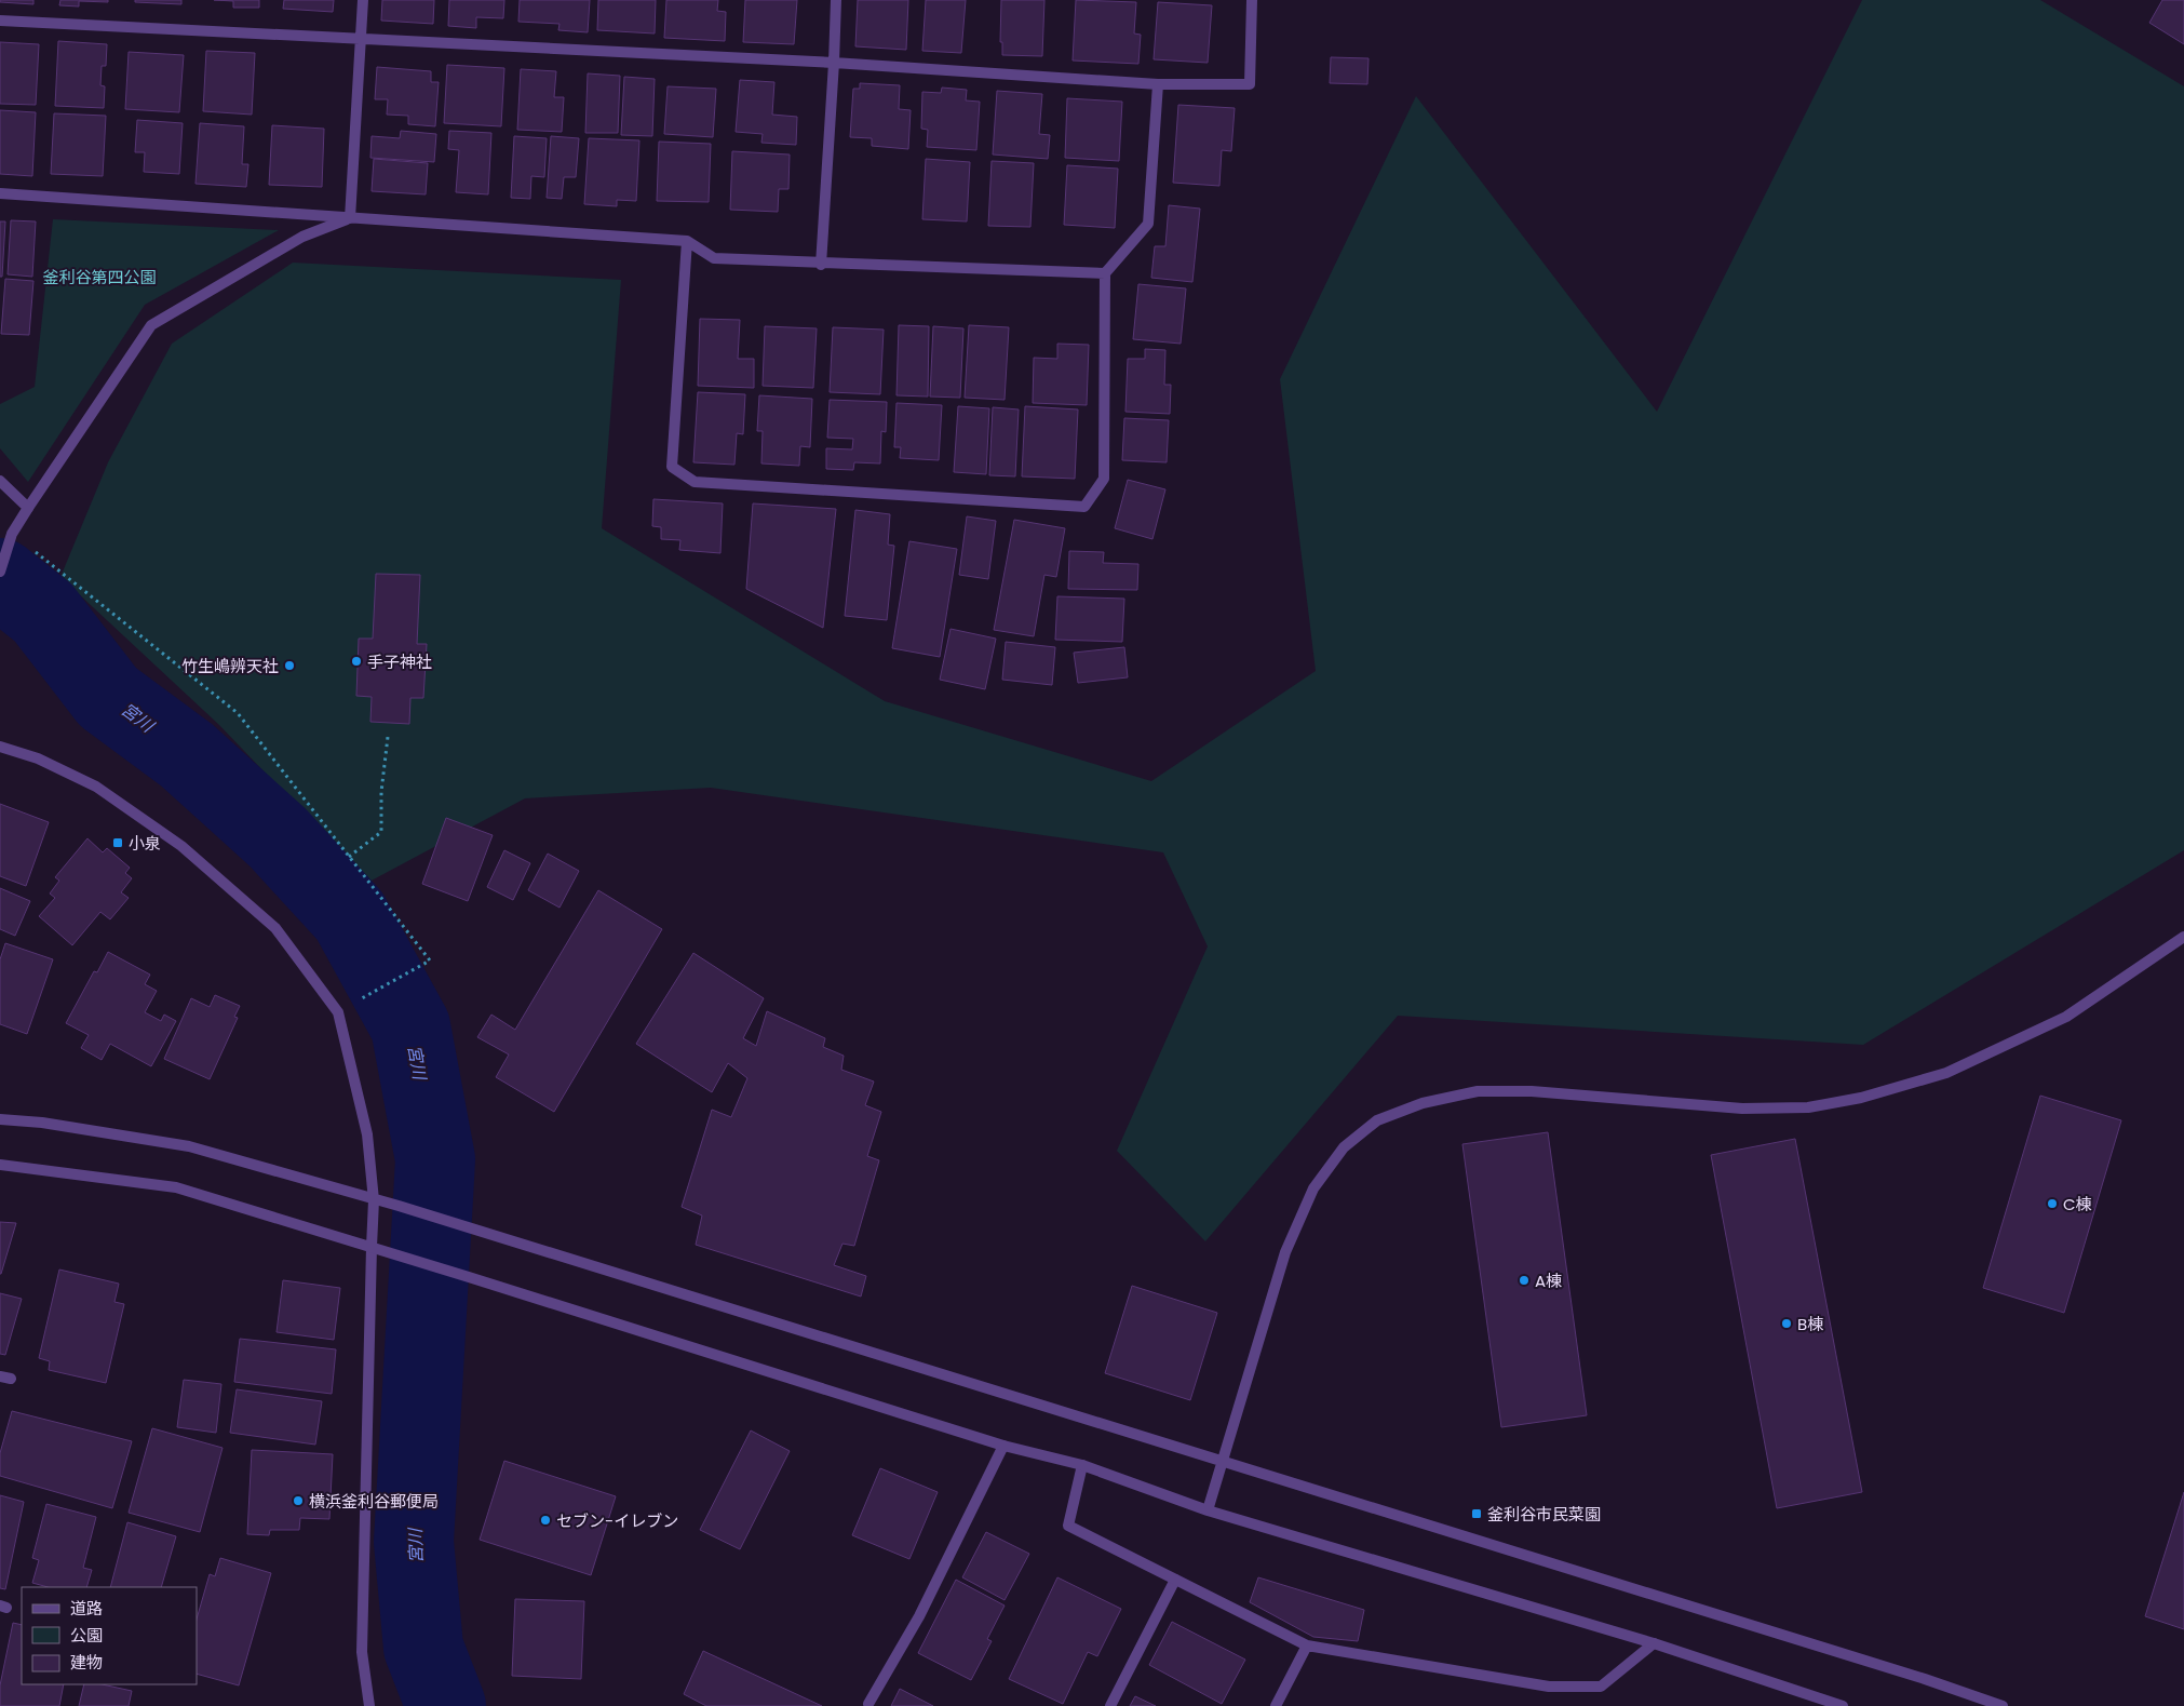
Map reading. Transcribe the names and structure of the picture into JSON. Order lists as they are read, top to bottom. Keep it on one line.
{"water":["宮川"],"parks":["釜利谷第四公園"],"places":{"other":["手子神社","竹生嶋辨天社","C棟","A棟","B棟","横浜釜利谷郵便局","セブン-イレブン"],"transit":["小泉","釜利谷市民菜園"]},"legend":["道路","公園","建物"]}
